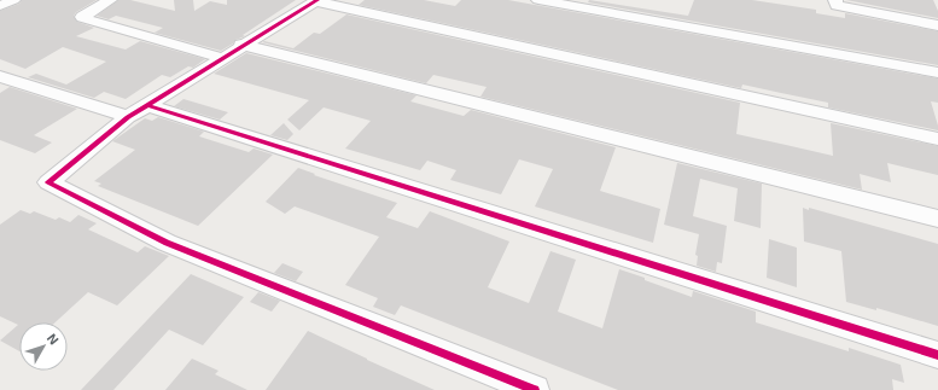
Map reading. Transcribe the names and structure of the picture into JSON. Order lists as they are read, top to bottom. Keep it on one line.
{"north":"top right"}
